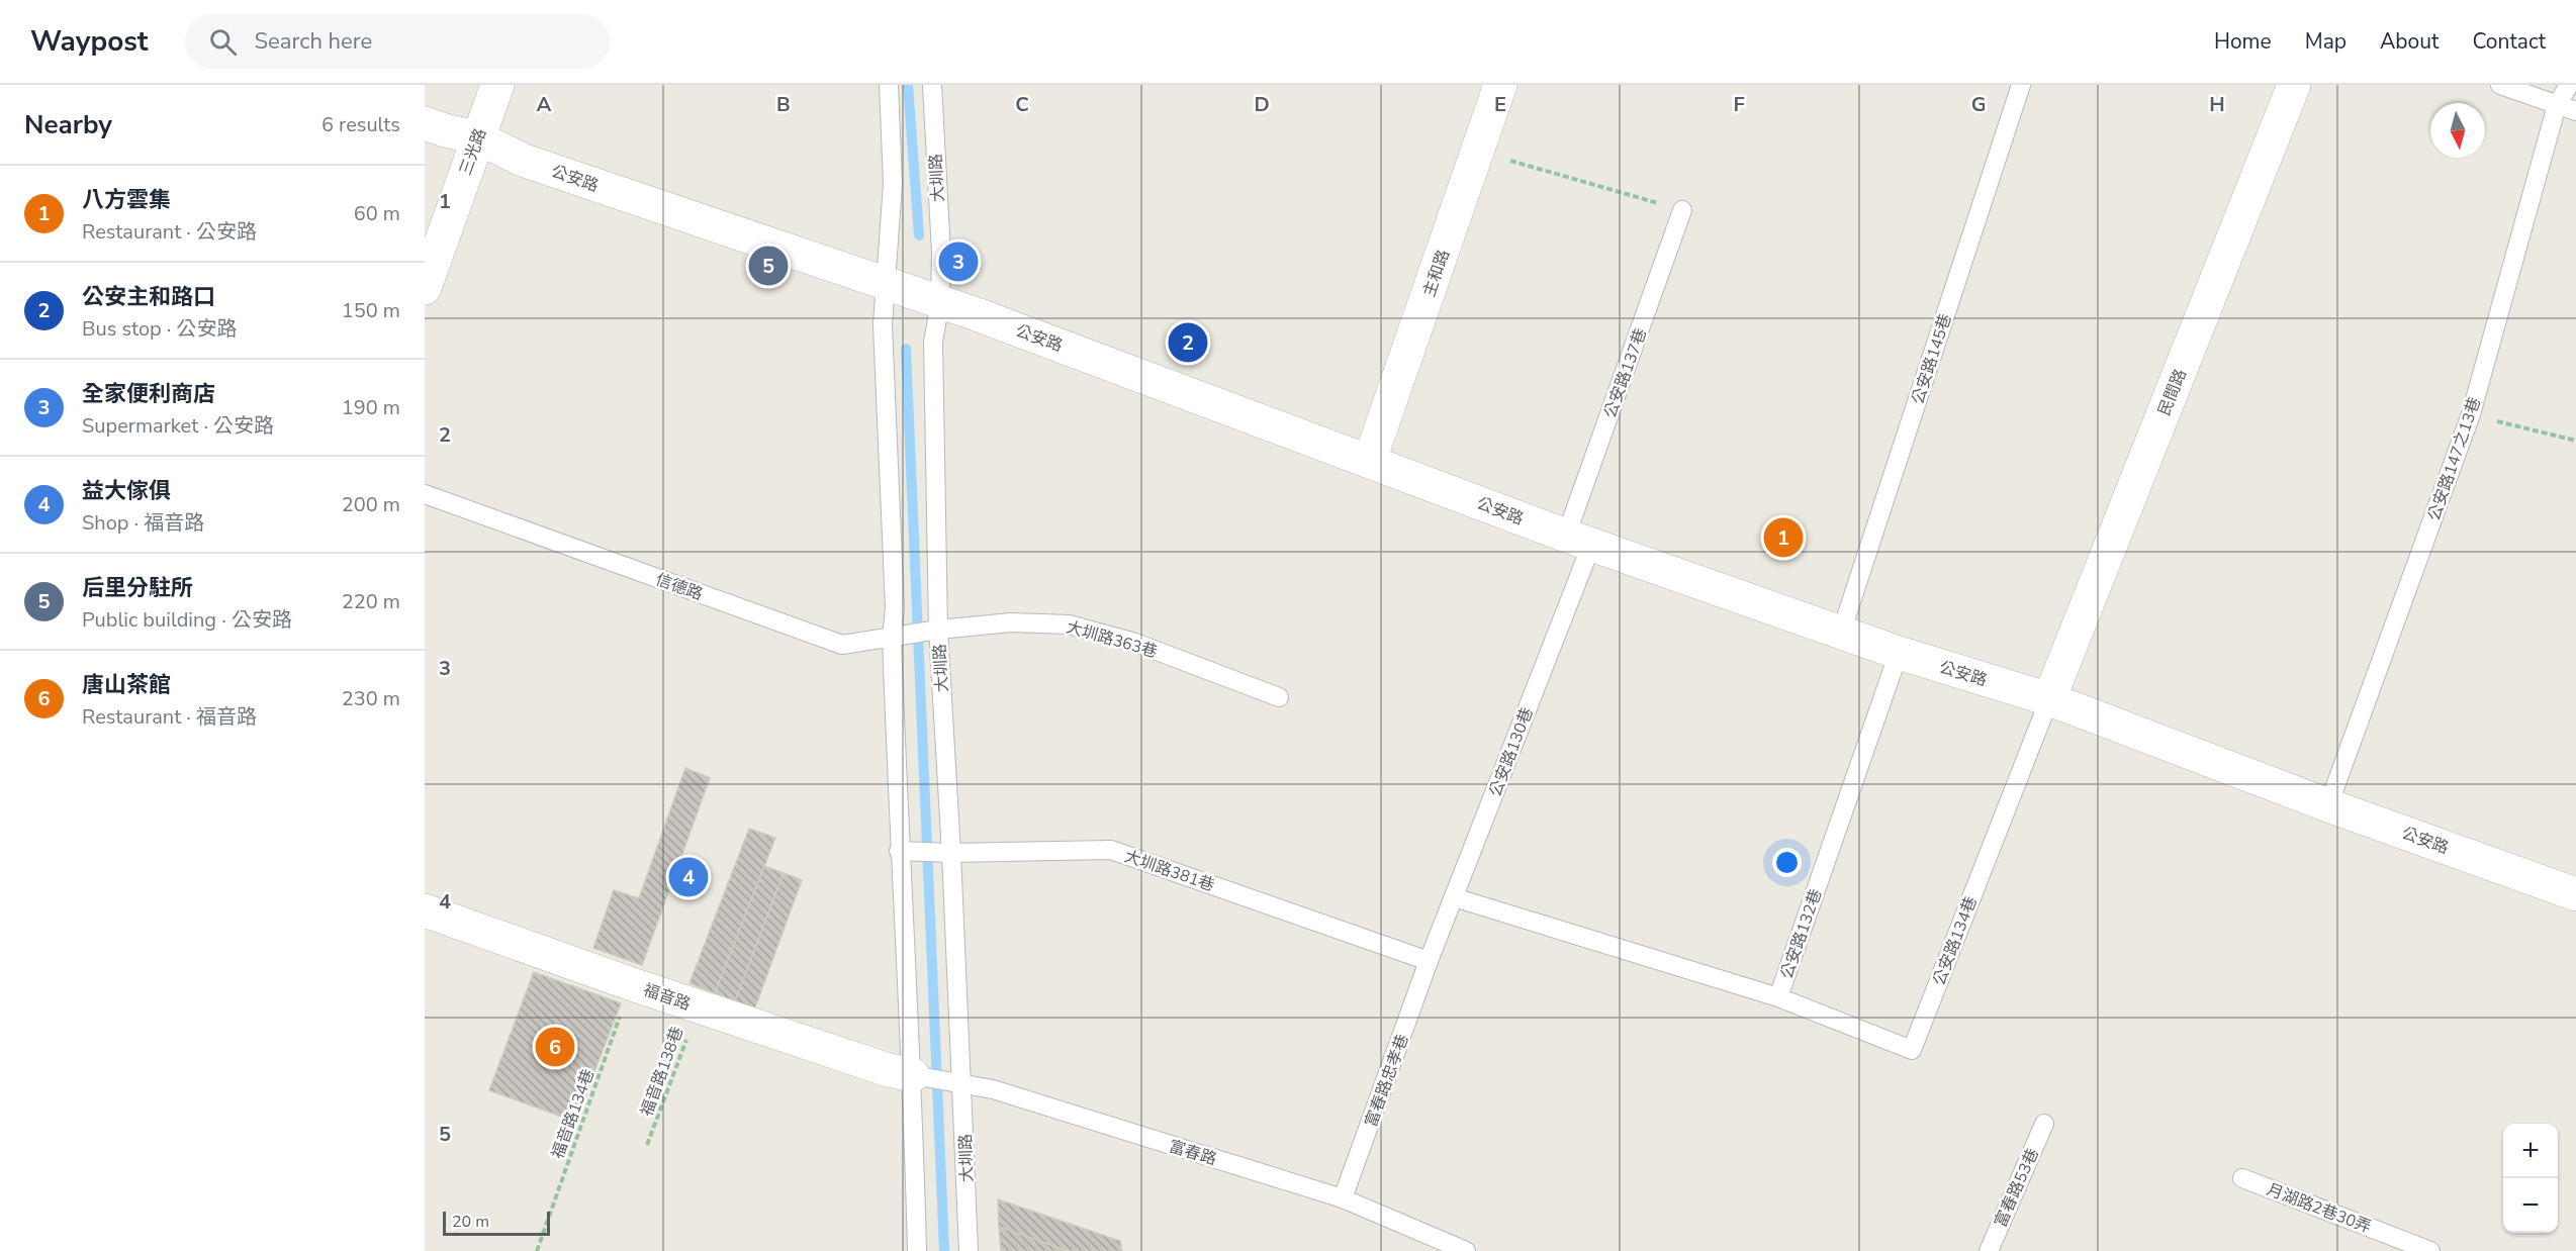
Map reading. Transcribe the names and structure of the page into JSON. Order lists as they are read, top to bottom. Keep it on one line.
{"streets":{"main road":["三光路","公安路","主和路","民間路","福音路"],"lane":["大圳路","公安路145巷","公安路137巷","公安路147之13巷","信德路","大圳路363巷","公安路130巷","大圳路381巷","公安路132巷","公安路134巷","富春路忠孝巷","富春路","富春路53巷","月湖路2巷30弄"],"path":["福音路138巷","福音路134巷"]},"crossings":[["三光路","公安路"],["公安路","大圳路"],["公安路","主和路"],["公安路","公安路145巷"],["公安路","公安路137巷"],["公安路","民間路"],["公安路","公安路147之13巷"],["公安路","公安路130巷"],["公安路","公安路132巷"],["公安路","公安路134巷"],["大圳路","信德路"],["大圳路","大圳路363巷"],["大圳路","大圳路381巷"],["大圳路","富春路"],["公安路137巷","公安路130巷"],["民間路","公安路134巷"],["信德路","大圳路363巷"],["公安路130巷","大圳路381巷"],["公安路130巷","公安路132巷"],["公安路130巷","富春路忠孝巷"],["大圳路381巷","富春路忠孝巷"],["公安路132巷","公安路134巷"],["福音路","福音路138巷"],["福音路","福音路134巷"],["福音路","富春路"],["富春路忠孝巷","富春路"]],"scale_bar":"20 m","north":"bottom","page":{"header":"Waypost","search":"Search here","nav":["Home","Map","About","Contact"],"heading":["Nearby","6 results"],"list":[{"mark":"1","name":"八方雲集","note":"Restaurant · 公安路","value":"60 m"},{"mark":"2","name":"公安主和路口","note":"Bus stop · 公安路","value":"150 m"},{"mark":"3","name":"全家便利商店","note":"Supermarket · 公安路","value":"190 m"},{"mark":"4","name":"益大傢俱","note":"Shop · 福音路","value":"200 m"},{"mark":"5","name":"后里分駐所","note":"Public building · 公安路","value":"220 m"},{"mark":"6","name":"唐山茶館","note":"Restaurant · 福音路","value":"230 m"}],"pins":["3","5","2","1","4","6"],"map_buttons":["+","−"],"scale":"20 m"},"grid":{"columns":["A","B","C","D","E","F","G","H"],"rows":["1","2","3","4","5"]}}
